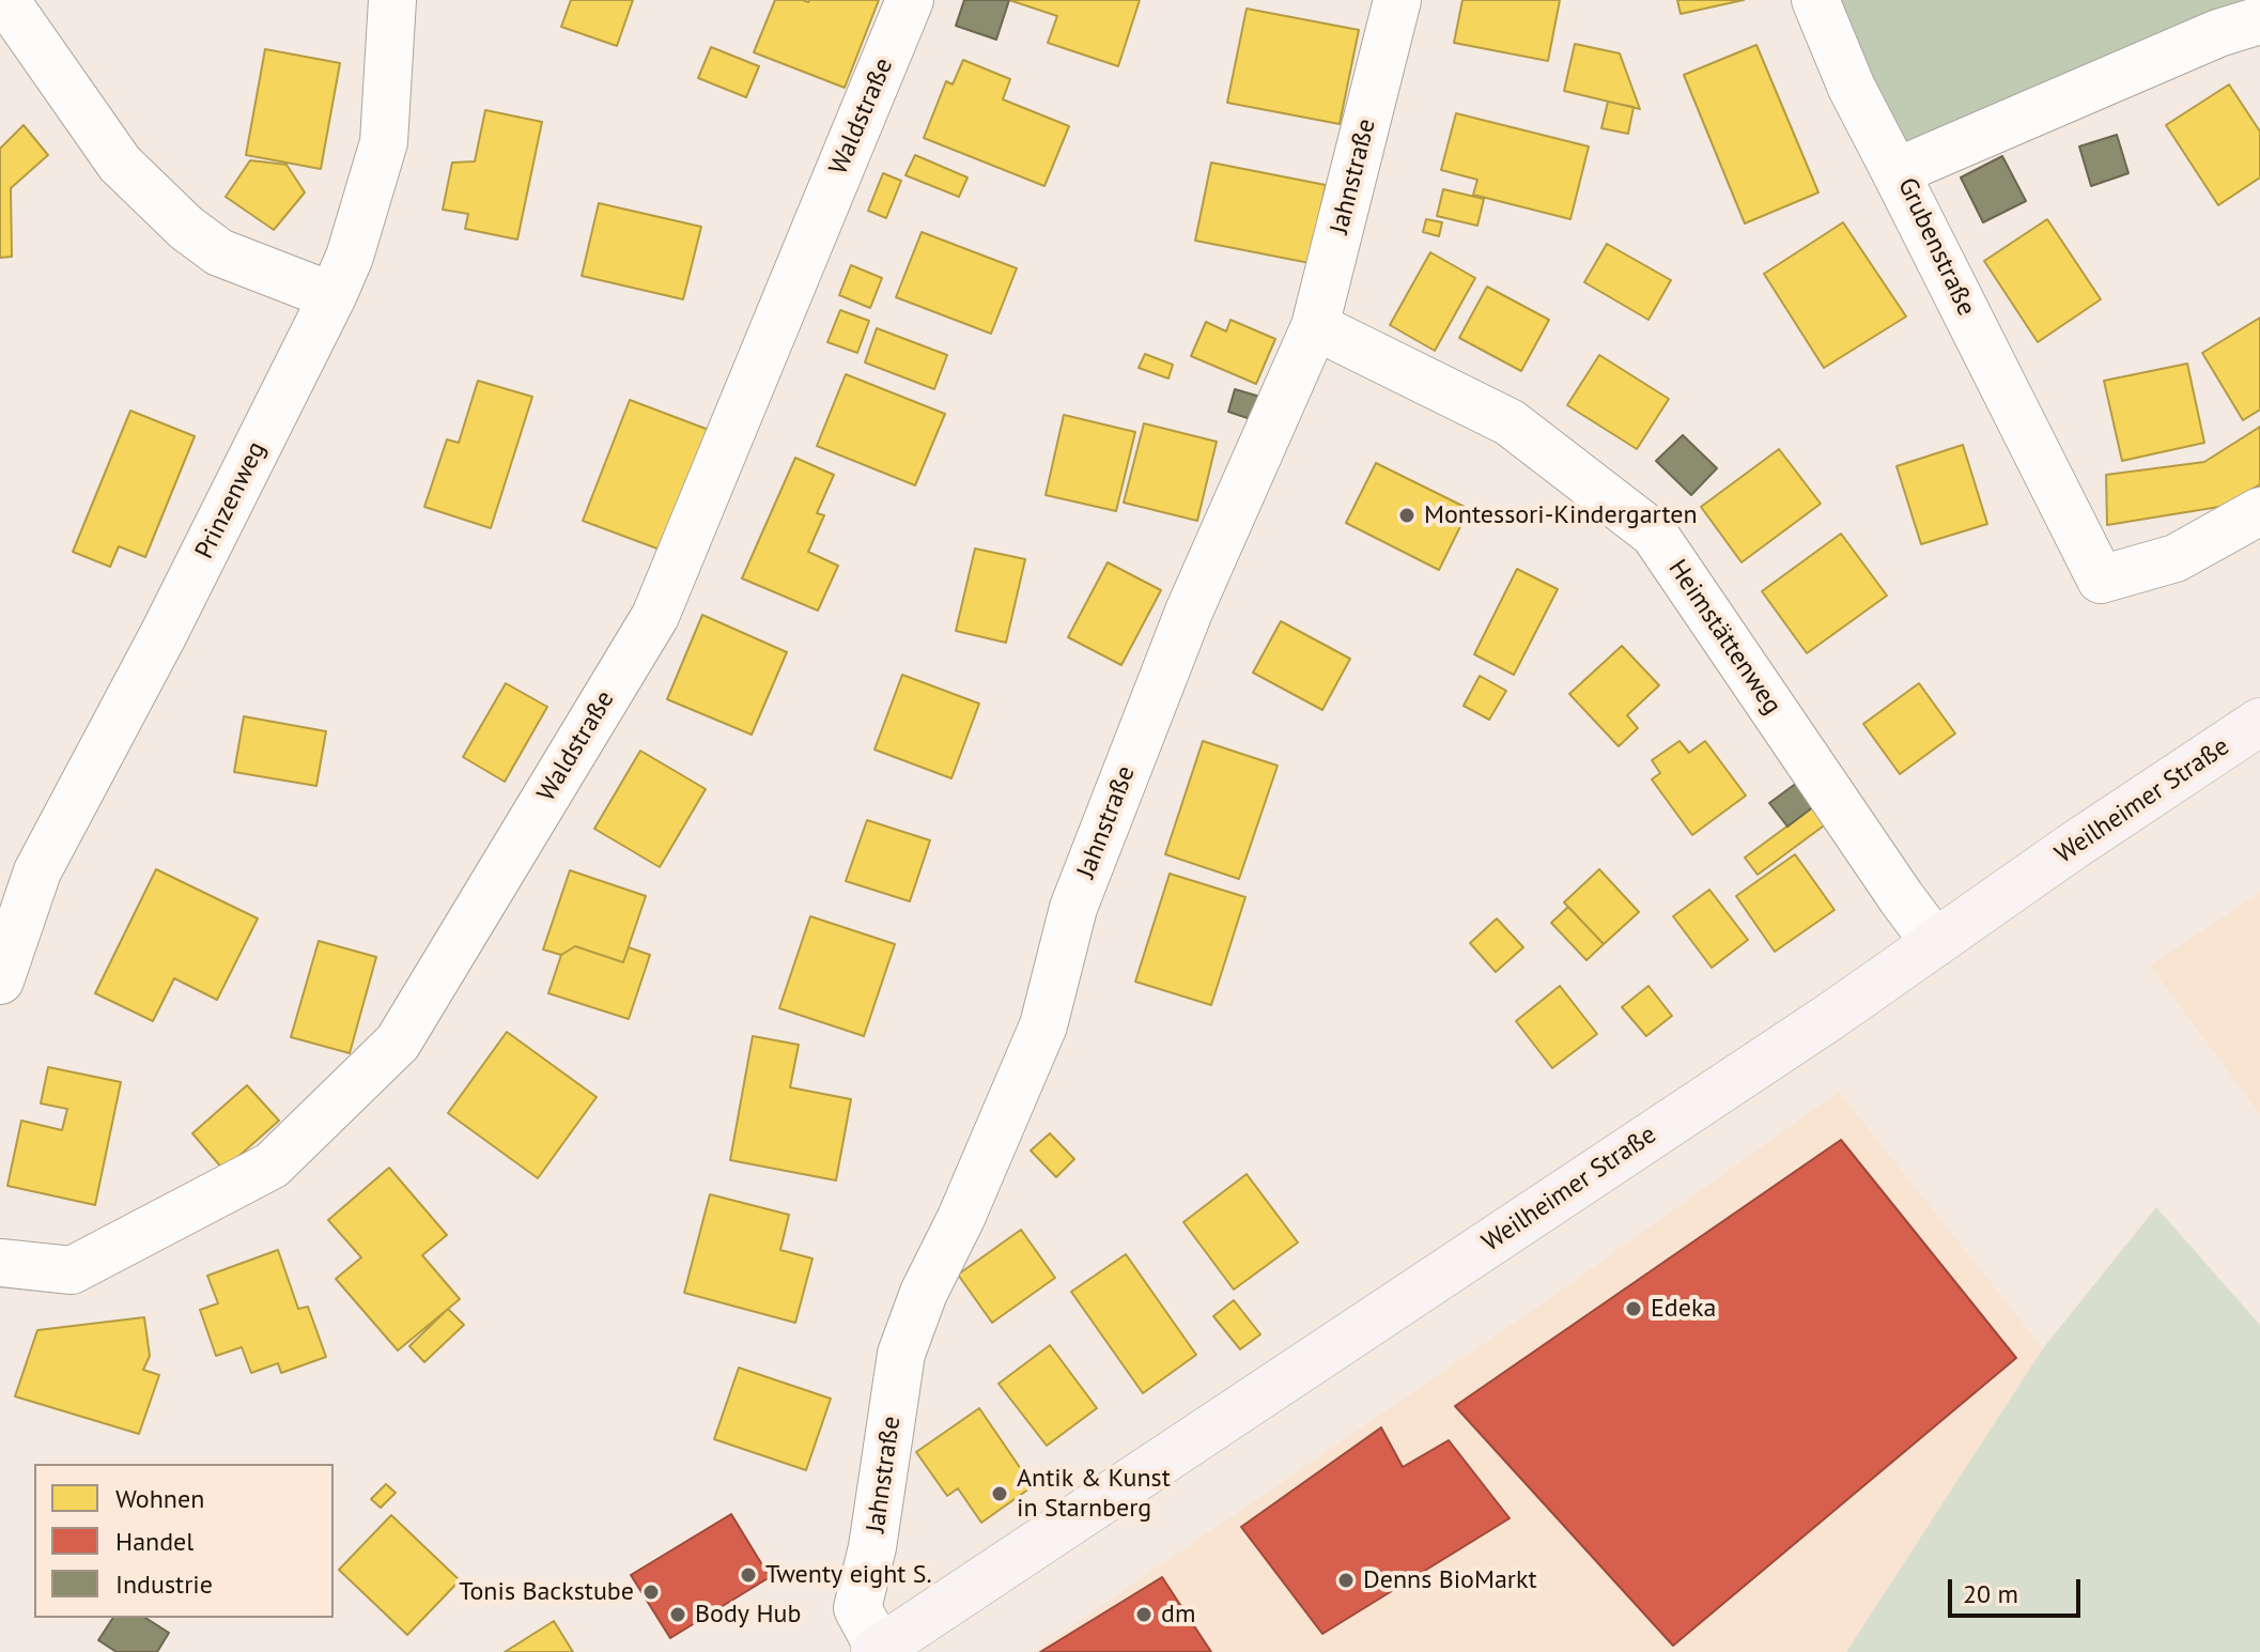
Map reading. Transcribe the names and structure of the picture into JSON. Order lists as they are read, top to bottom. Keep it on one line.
{"streets":{"main road":["Weilheimer Straße"],"street":["Waldstraße","Jahnstraße","Grubenstraße","Prinzenweg","Heimstättenweg"]},"crossings":[["Jahnstraße","Heimstättenweg"],["Jahnstraße","Weilheimer Straße"],["Heimstättenweg","Weilheimer Straße"]],"places":["Montessori-Kindergarten","Edeka","Antik & Kunst in Starnberg","Twenty eight S.","Denns BioMarkt","Tonis Backstube","Body Hub","dm"],"legend":["Wohnen","Handel","Industrie"],"scale_bar":"20 m"}
